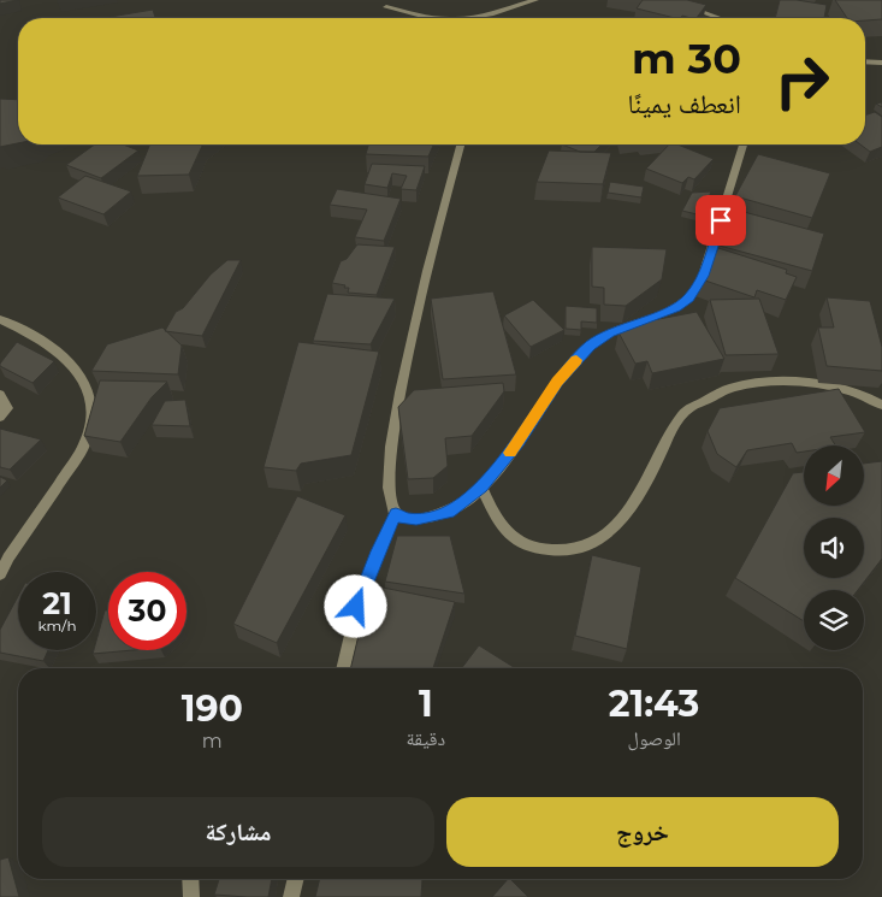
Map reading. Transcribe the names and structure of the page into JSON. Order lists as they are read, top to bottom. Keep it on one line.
{"north":"bottom left","page":{"turn":["30 m","انعطف يمينًا"],"speed":"21 km/h","limit":"30","eta":["21:43","الوصول","1","دقيقة","190","m"],"buttons":["خروج","مشاركة"]}}
